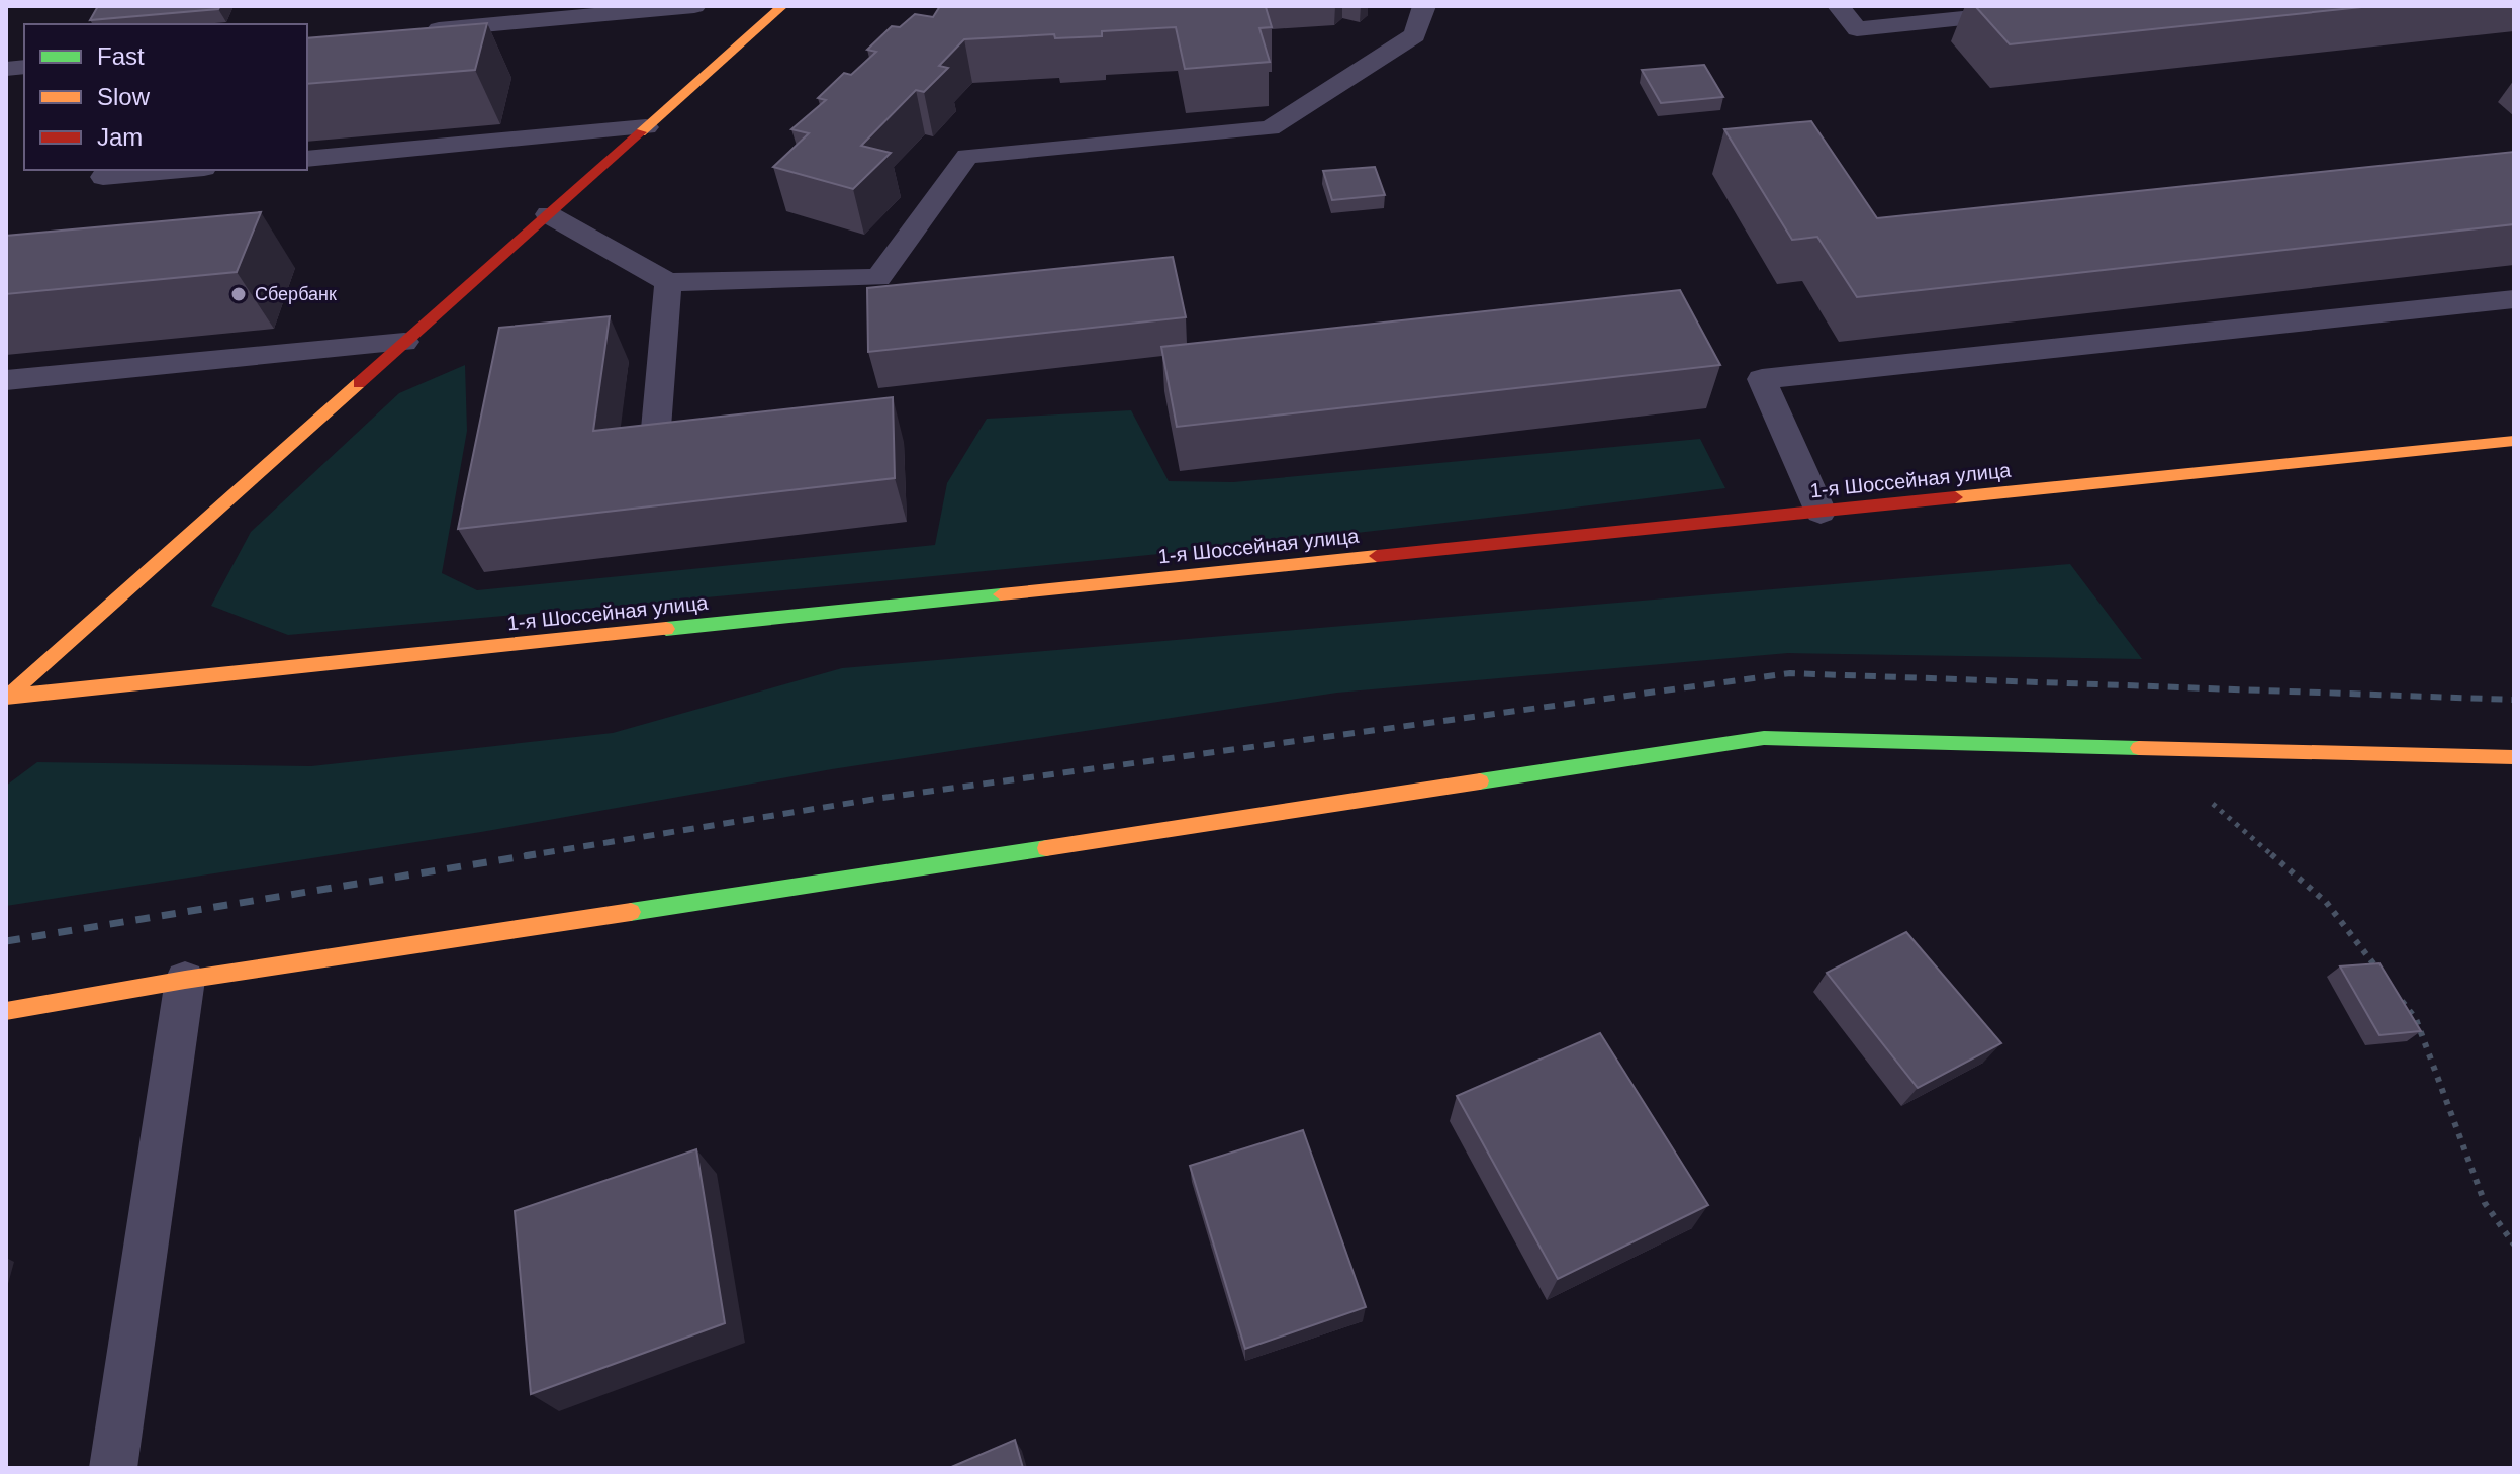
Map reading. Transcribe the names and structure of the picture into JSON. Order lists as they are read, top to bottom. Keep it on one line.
{"streets":{"street":["1-я Шоссейная улица"]},"places":["Сбербанк"],"legend":["Fast","Slow","Jam"]}
